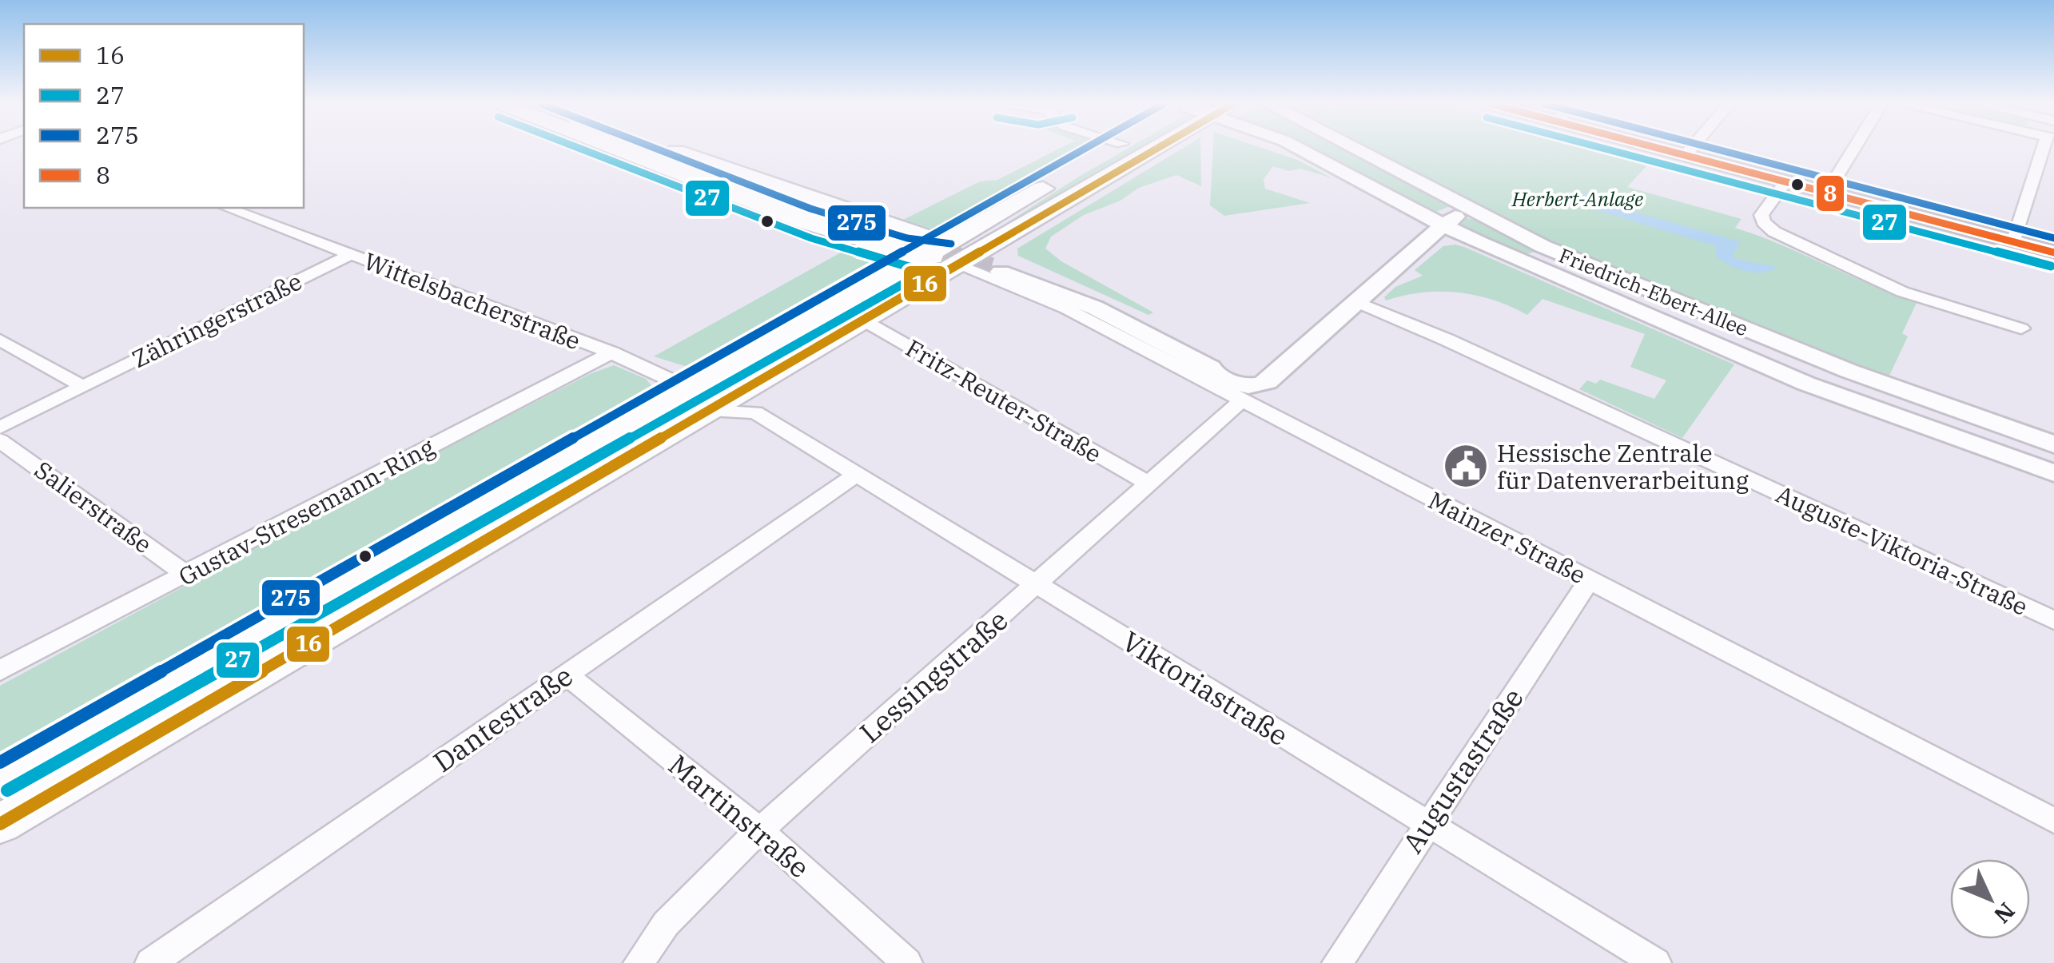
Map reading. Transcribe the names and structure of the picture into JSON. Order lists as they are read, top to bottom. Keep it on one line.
{"streets":{"main road":["Mainzer Straße"],"street":["Friedrich-Ebert-Allee","Wittelsbacherstraße","Zähringerstraße","Fritz-Reuter-Straße","Salierstraße","Gustav-Stresemann-Ring","Auguste-Viktoria-Straße","Lessingstraße","Viktoriastraße","Dantestraße","Augustastraße","Martinstraße"]},"crossings":[["Wittelsbacherstraße","Zähringerstraße"],["Wittelsbacherstraße","Gustav-Stresemann-Ring"],["Fritz-Reuter-Straße","Lessingstraße"],["Salierstraße","Gustav-Stresemann-Ring"],["Mainzer Straße","Lessingstraße"],["Mainzer Straße","Augustastraße"],["Lessingstraße","Viktoriastraße"],["Lessingstraße","Martinstraße"],["Viktoriastraße","Dantestraße"],["Viktoriastraße","Augustastraße"],["Dantestraße","Martinstraße"]],"parks":["Herbert-Anlage"],"places":{"public building":["Hessische Zentrale für Datenverarbeitung"]},"lines":["transit line 16","transit line 27","transit line 275","transit line 8"],"legend":["16","27","275","8"],"north":"bottom right"}
